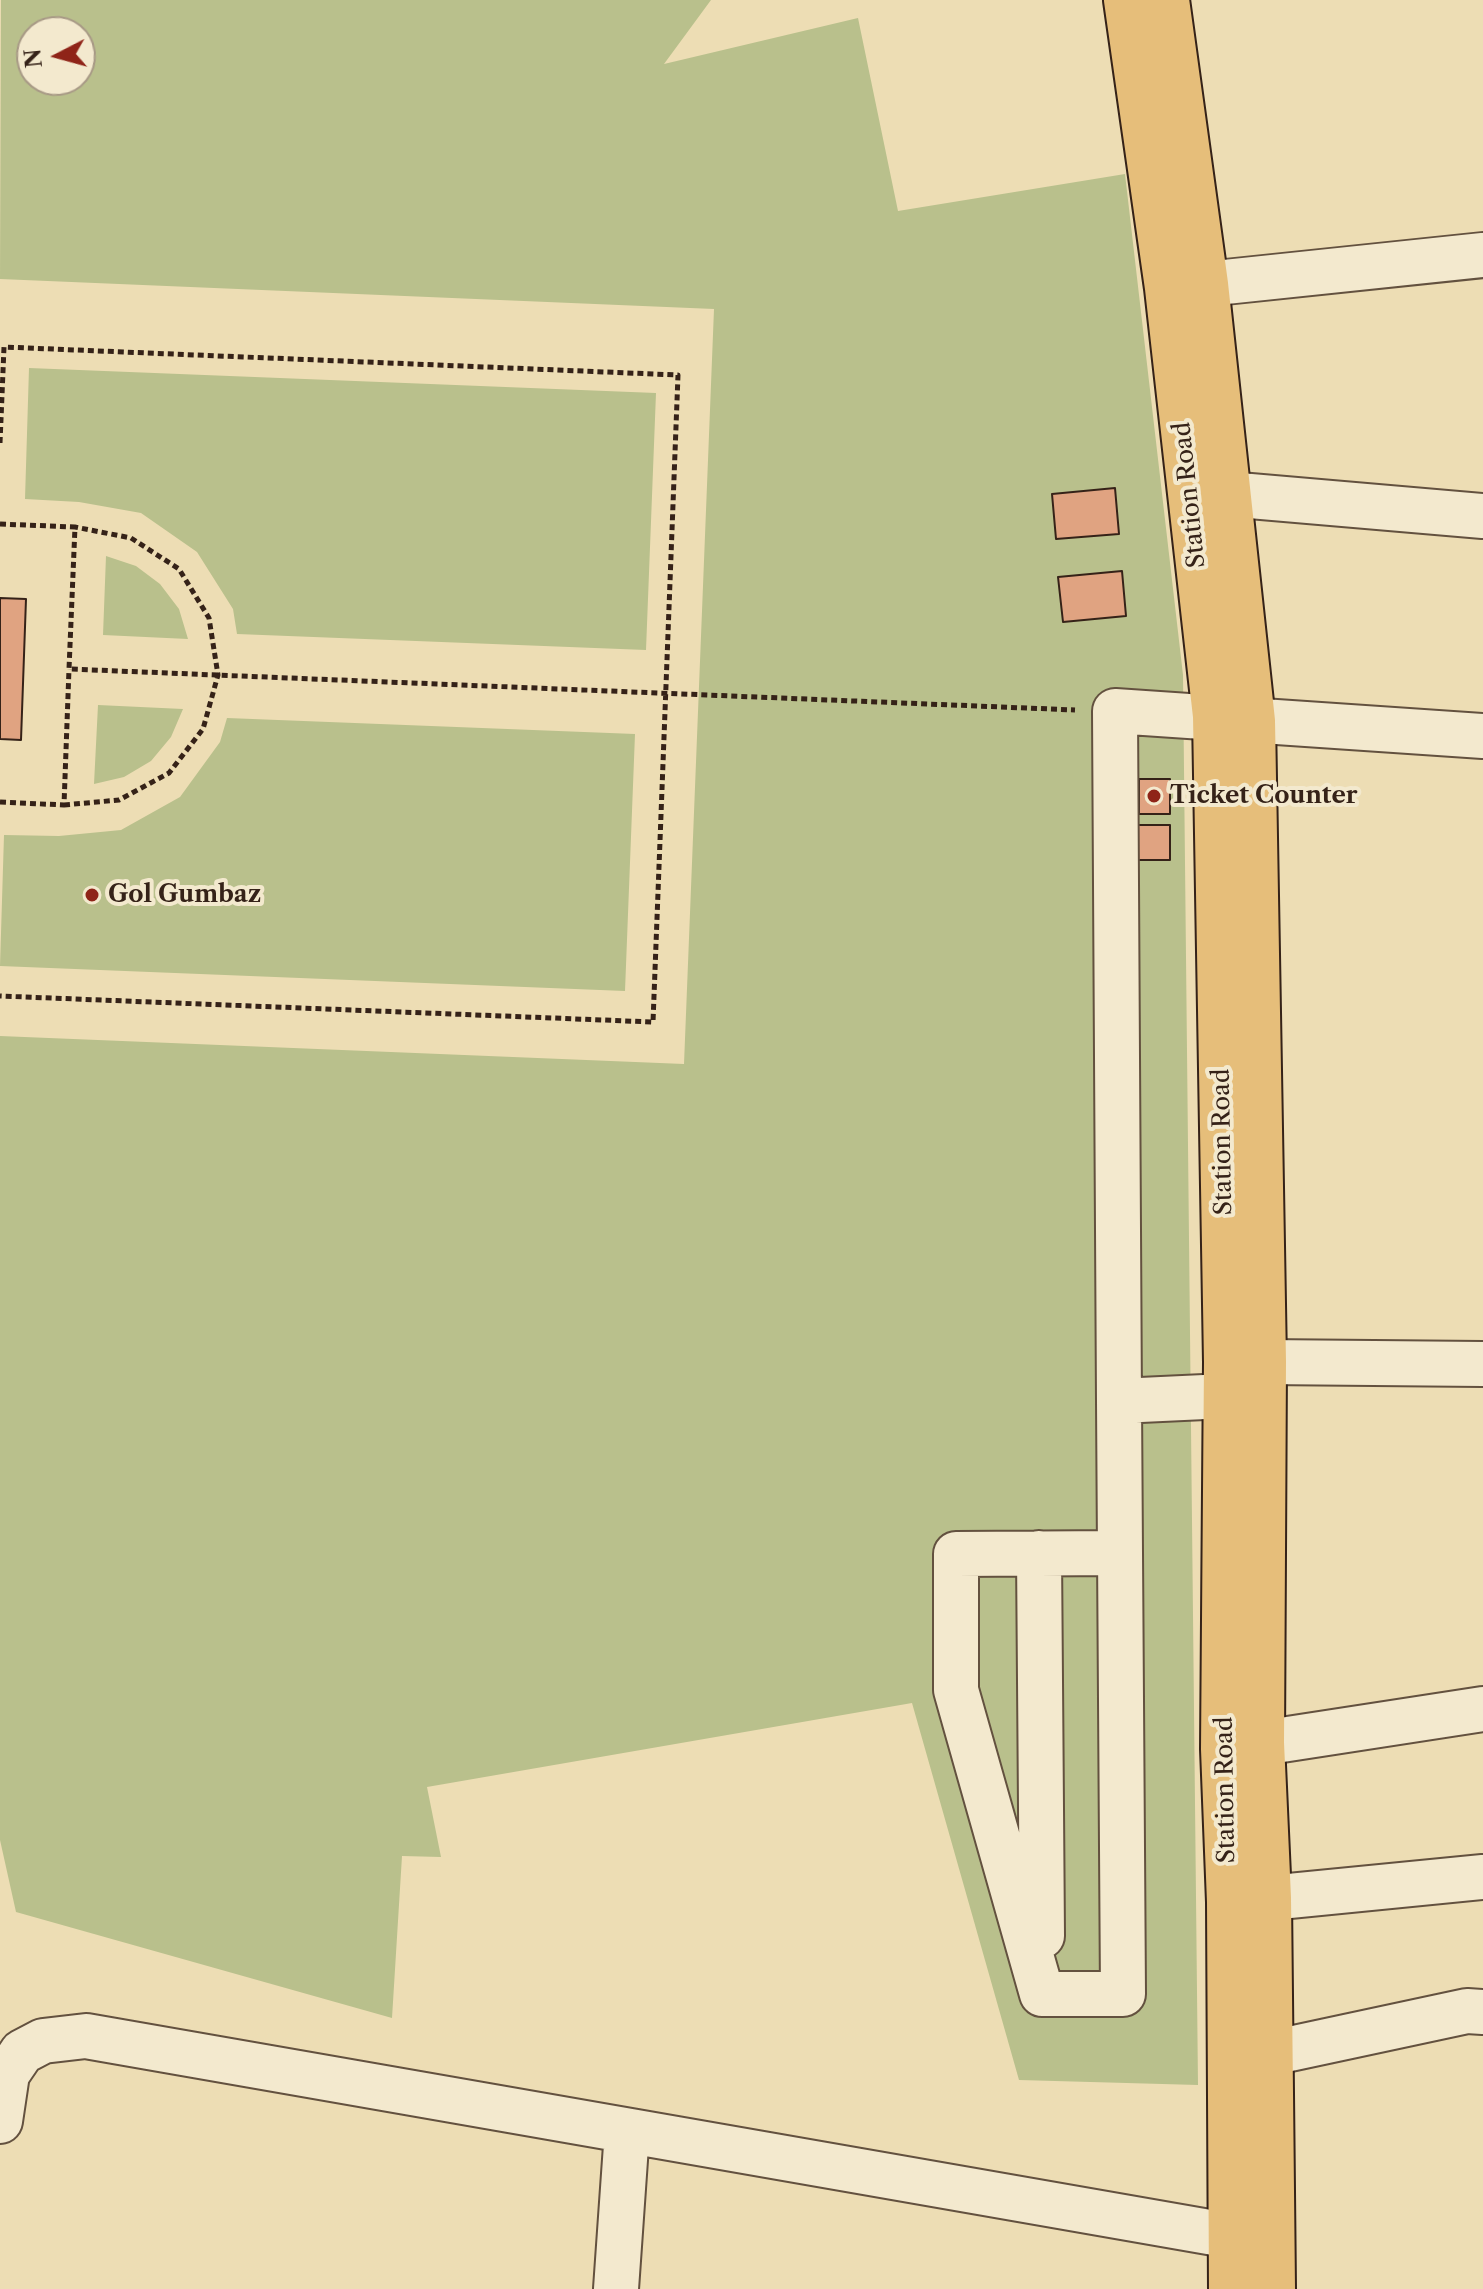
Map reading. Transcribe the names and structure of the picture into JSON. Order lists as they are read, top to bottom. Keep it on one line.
{"streets":{"main road":["Station Road"]},"places":["Ticket Counter","Gol Gumbaz"],"north":"left"}
